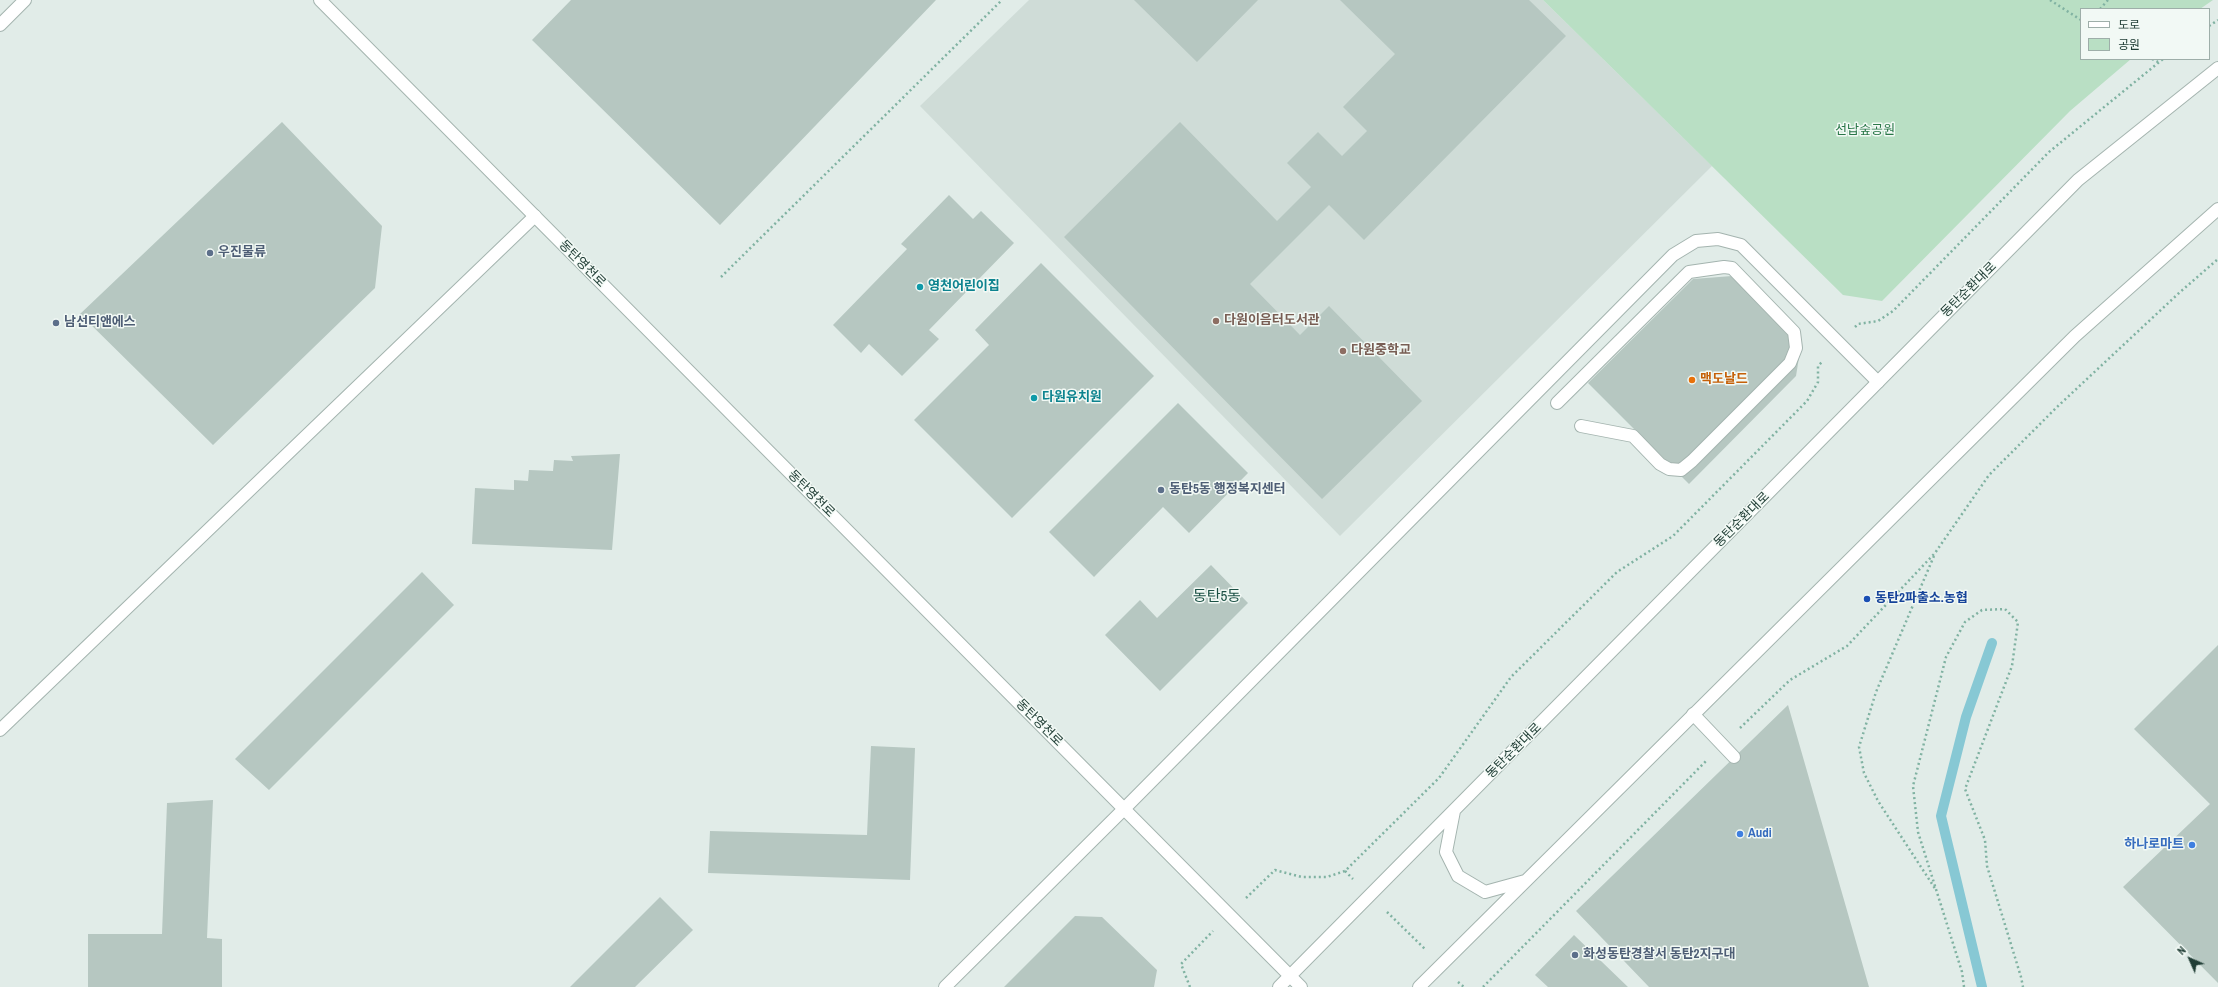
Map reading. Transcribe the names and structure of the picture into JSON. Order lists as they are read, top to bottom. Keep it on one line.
{"streets":{"street":["동탄영천로","동탄순환대로"]},"crossings":[["동탄영천로","동탄순환대로"]],"districts":["동탄5동"],"parks":["선납숲공원"],"places":["우진물류","영천어린이집","다원이음터도서관","남선티앤에스","다원중학교","맥도날드","다원유치원","동탄5동 행정복지센터","동탄2파출소.농협","Audi","하나로마트","화성동탄경찰서 동탄2지구대"],"legend":["도로","공원"],"north":"top left"}
